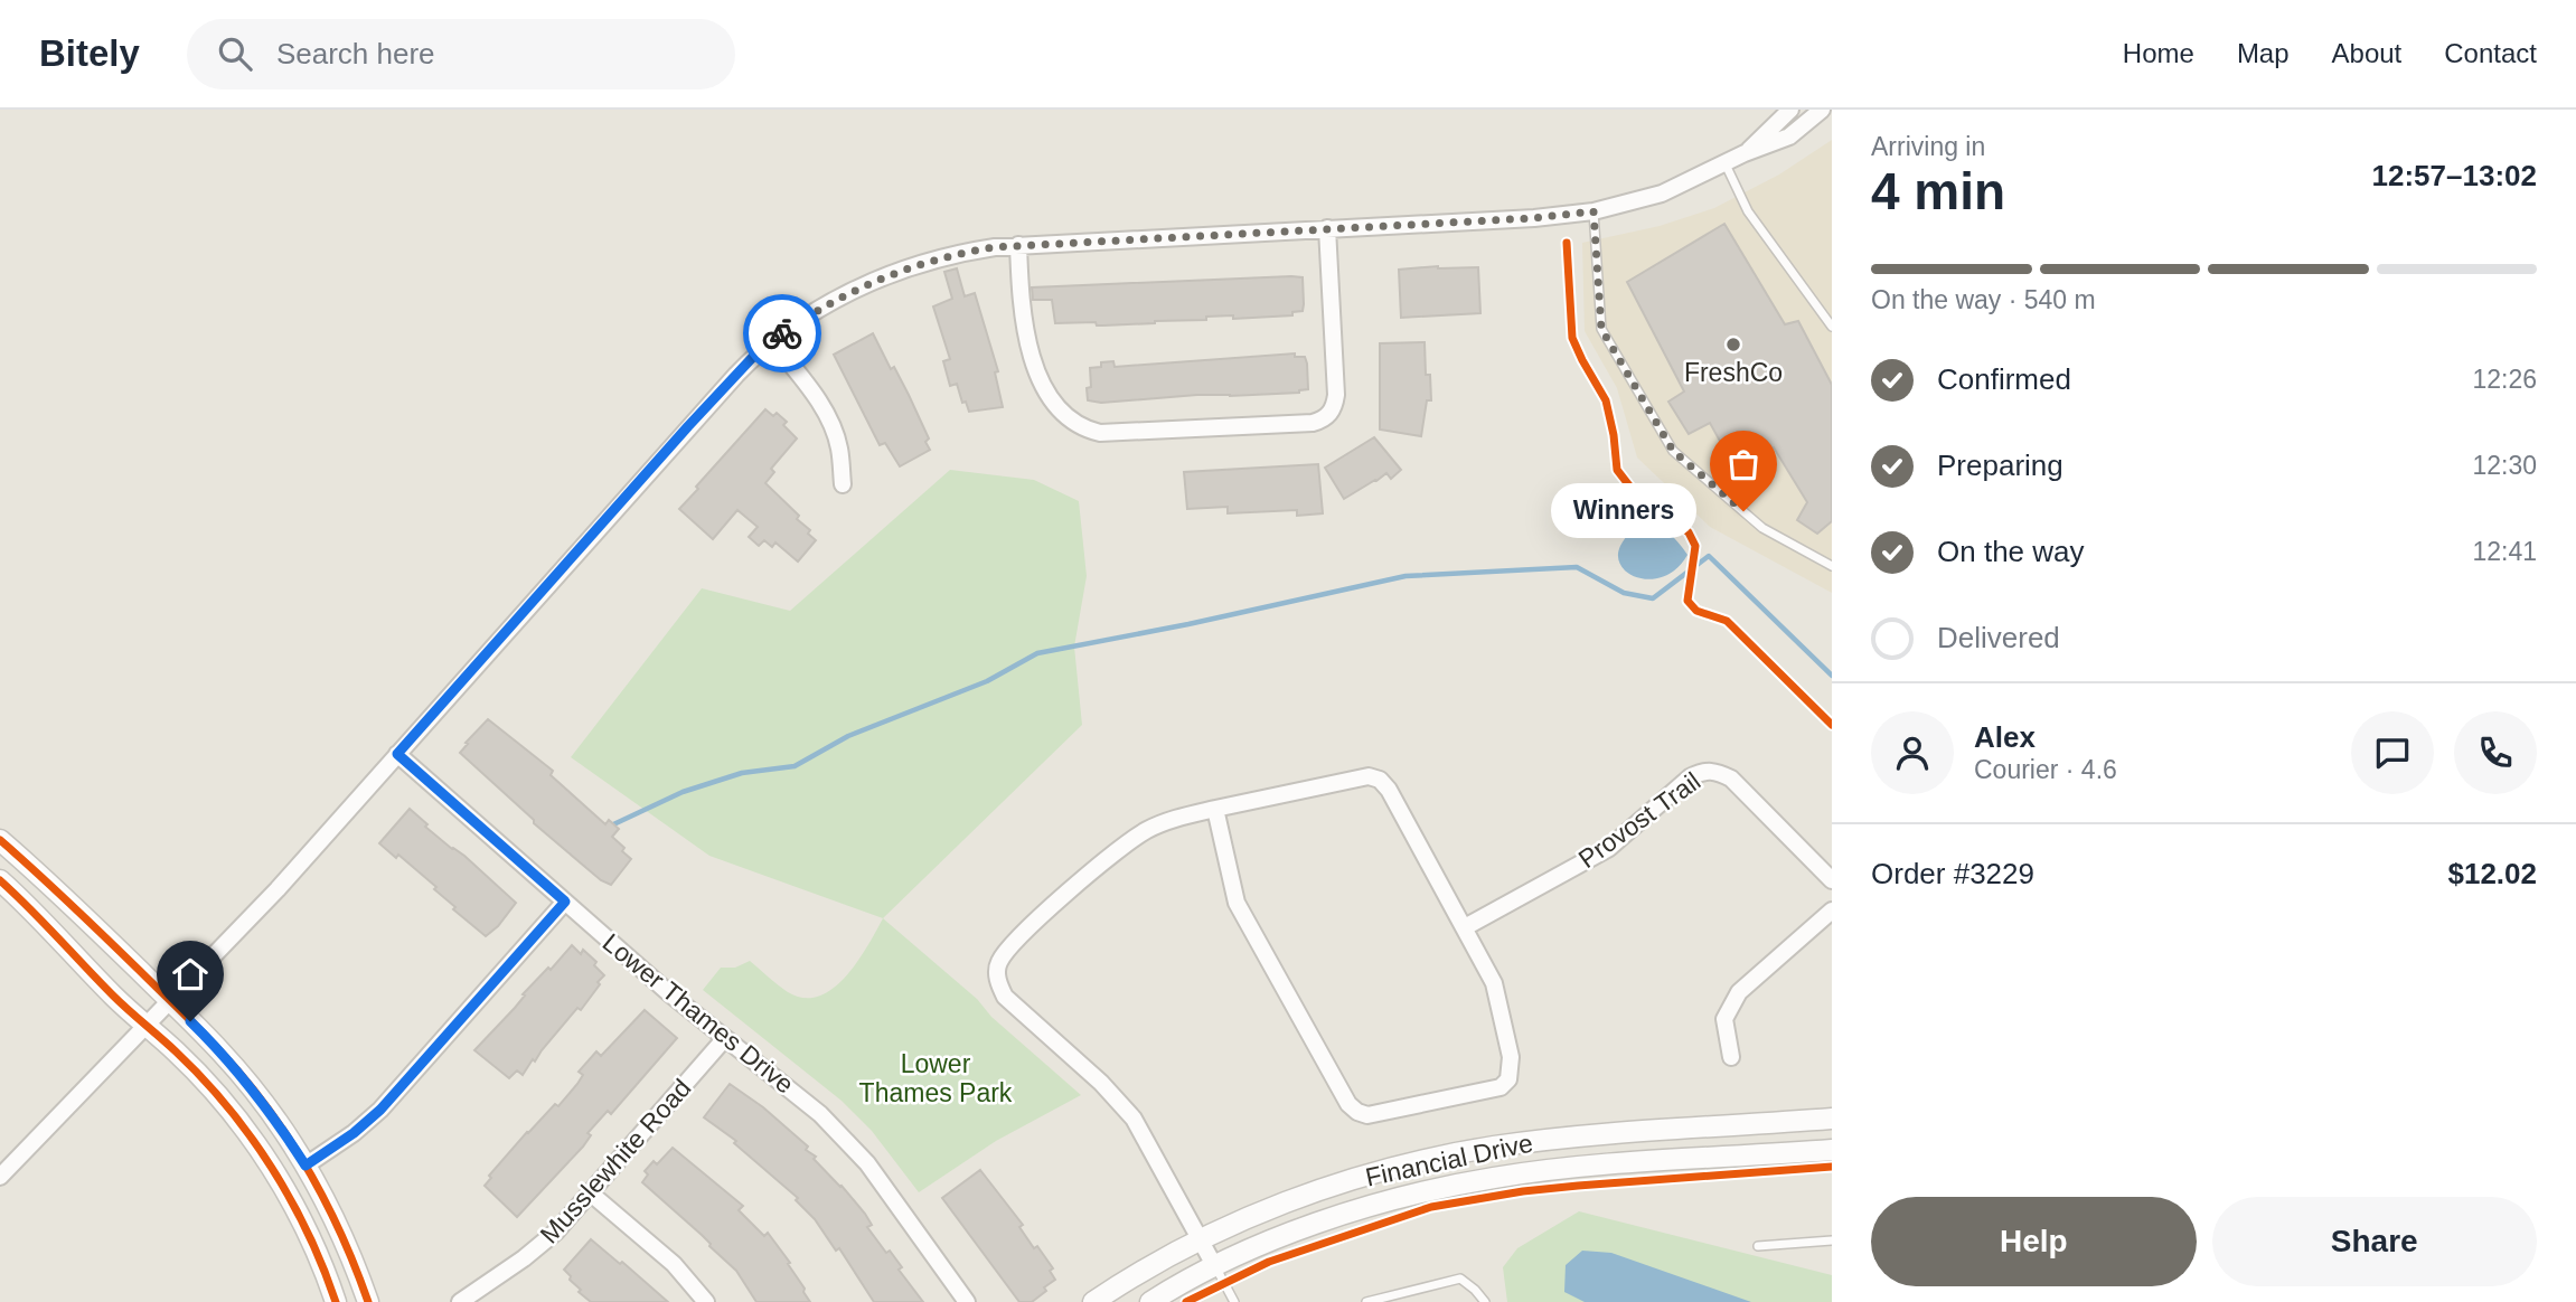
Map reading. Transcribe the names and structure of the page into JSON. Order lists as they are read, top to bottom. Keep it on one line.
{"streets":{"street":["Provost Trail","Lower Thames Drive","Financial Drive","Musslewhite Road"]},"crossings":[["Lower Thames Drive","Musslewhite Road"]],"parks":["Lower Thames Park"],"places":["FreshCo","Winners"],"page":{"header":"Bitely","search":"Search here","nav":["Home","Map","About","Contact"],"heading":["4 min","Arriving in","12:57–13:02"],"panel":["Alex","Courier · 4.6","Order #3229","$12.02"],"bar":"On the way · 540 m","list":[["Confirmed","12:26"],["Preparing","12:30"],["On the way","12:41"],"Delivered"],"bubble":"Winners","buttons":["Help","Share"]}}
